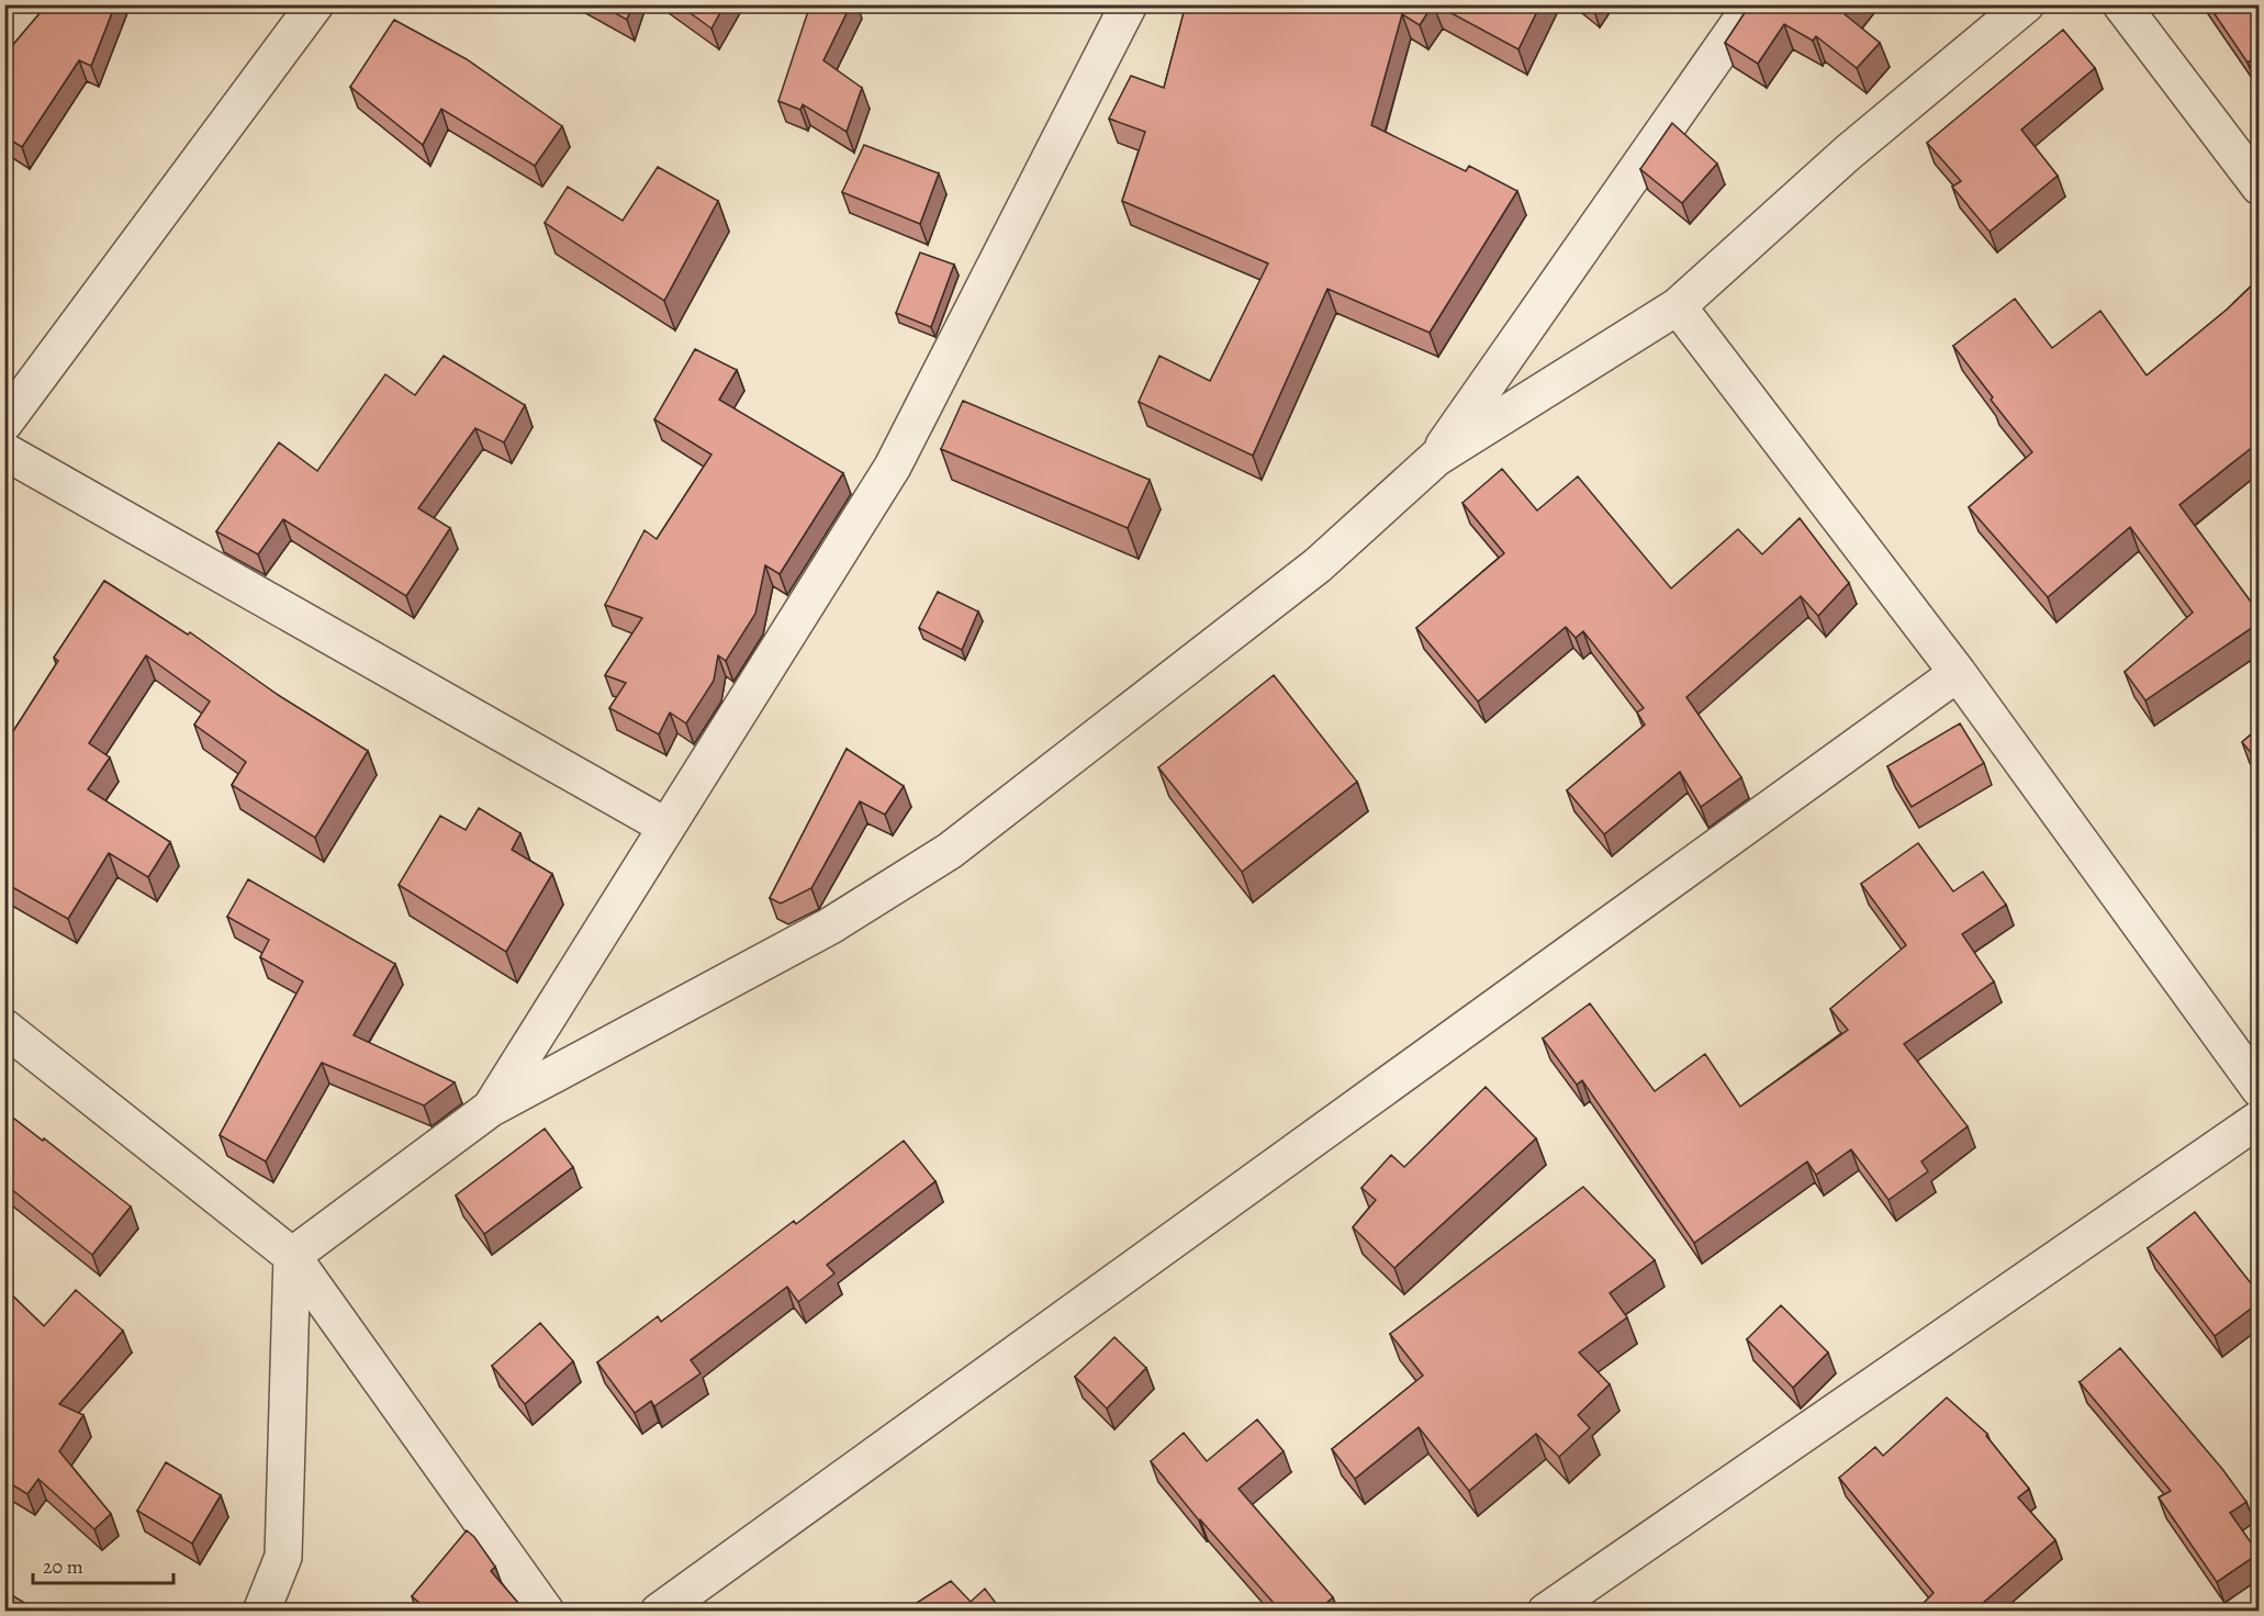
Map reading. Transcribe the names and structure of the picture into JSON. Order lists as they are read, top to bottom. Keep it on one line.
{"scale_bar":"20 m"}
